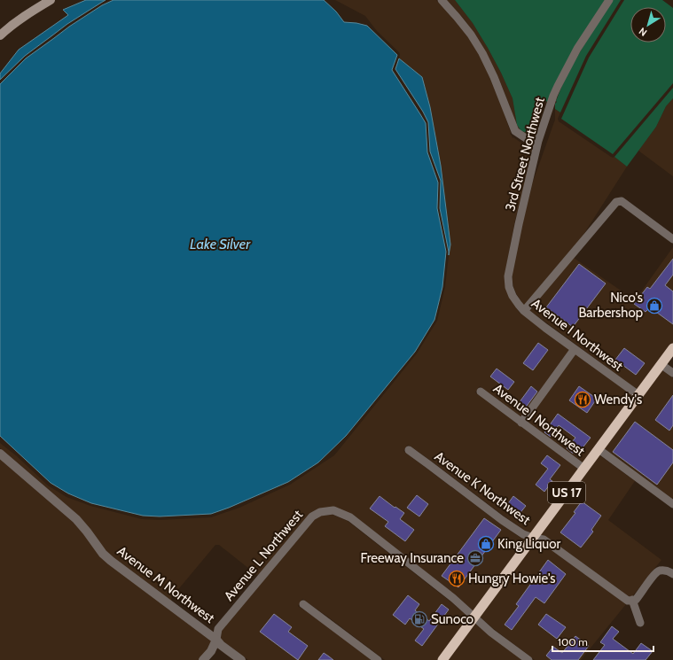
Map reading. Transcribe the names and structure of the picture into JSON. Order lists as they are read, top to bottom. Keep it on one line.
{"streets":{"highway":["US 17"],"street":["3rd Street Northwest","Avenue I Northwest","Avenue J Northwest","Avenue K Northwest","Avenue L Northwest","Avenue M Northwest"]},"crossings":[["3rd Street Northwest","Avenue I Northwest"],["Avenue I Northwest","US 17"],["Avenue J Northwest","US 17"],["Avenue K Northwest","US 17"],["US 17","Avenue L Northwest"],["Avenue L Northwest","Avenue M Northwest"]],"water":["Lake Silver"],"places":{"shop":["Nico's Barbershop","King Liquor"],"restaurant":["Wendy's","Hungry Howie's"],"office":["Freeway Insurance"],"fuel station":["Sunoco"]},"scale_bar":"100 m","north":"bottom left"}
